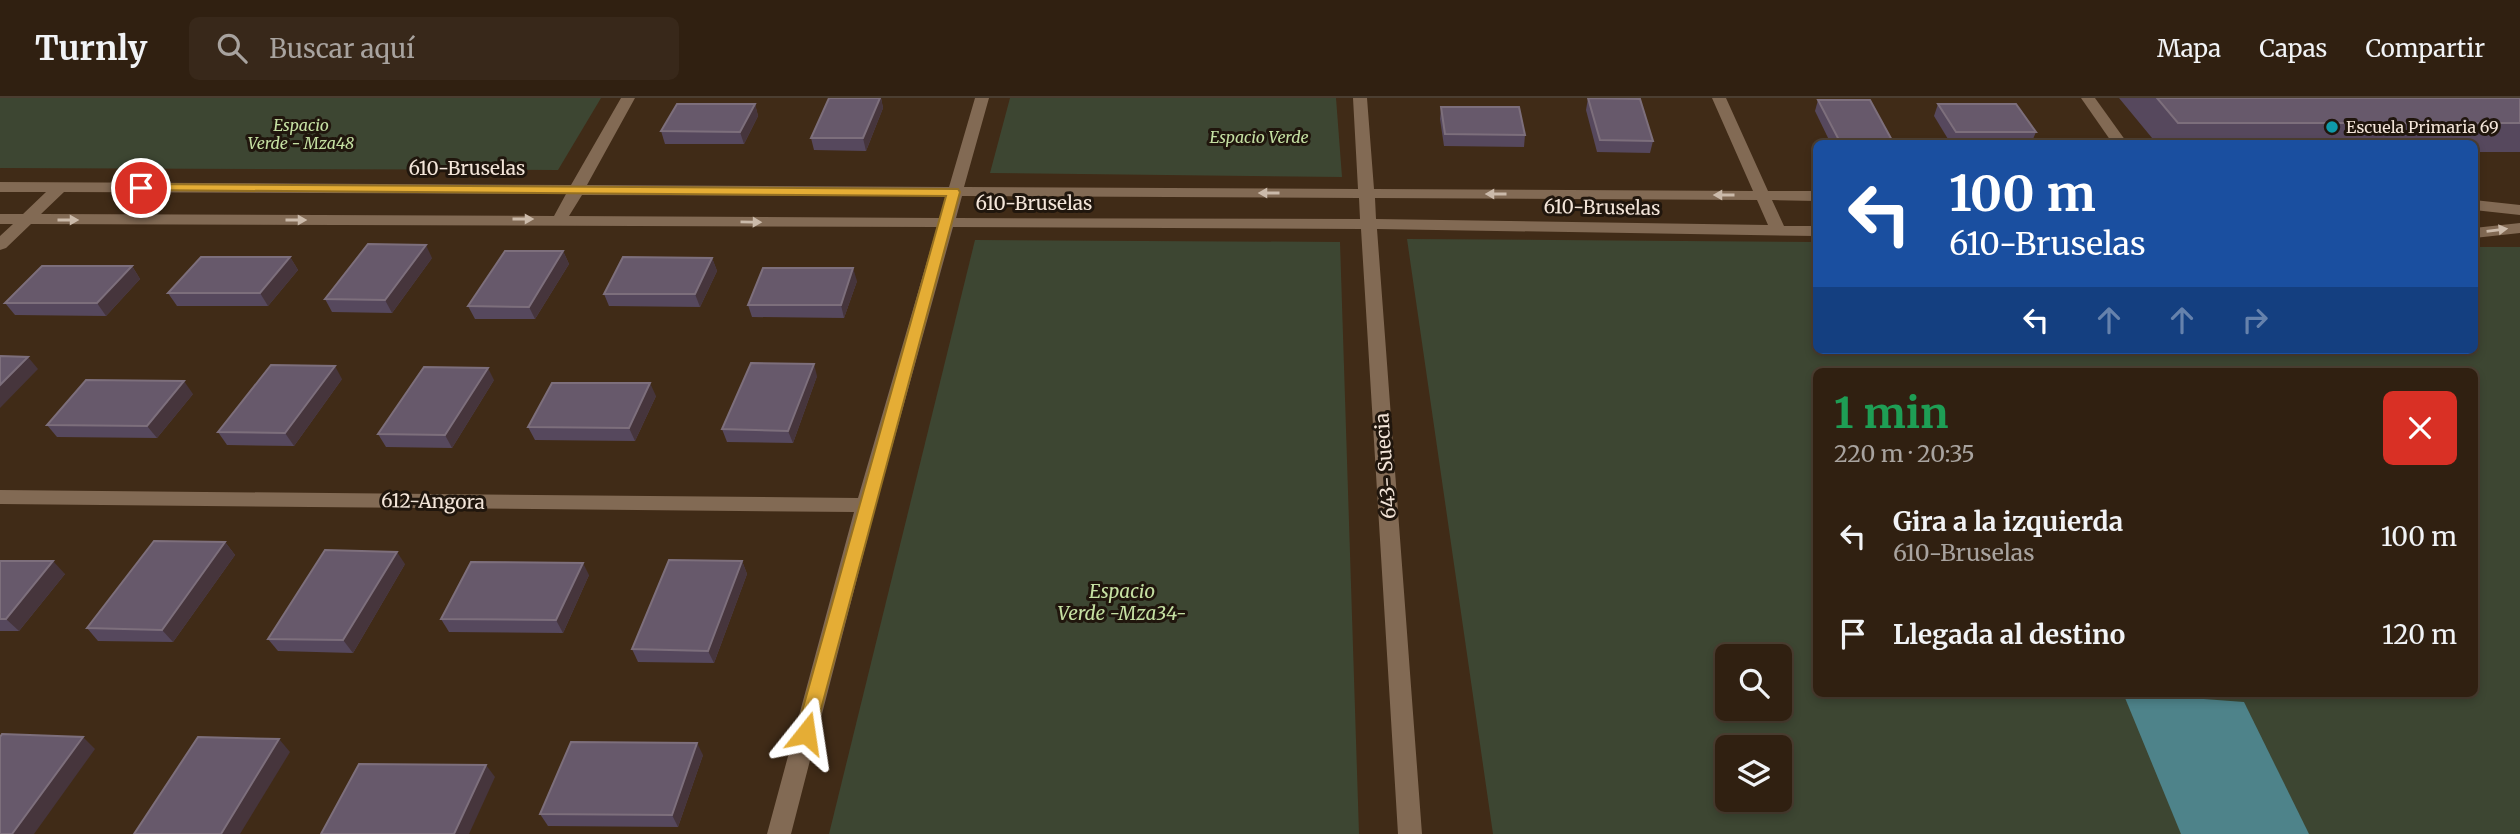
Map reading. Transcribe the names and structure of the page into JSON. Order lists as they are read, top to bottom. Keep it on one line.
{"streets":{"street":["610-Bruselas","643- Suecia","612-Angora"]},"crossings":[["610-Bruselas","643- Suecia"]],"parks":["Espacio Verde - Mza48","Espacio Verde","Espacio Verde -Mza34-"],"places":["Escuela Primaria 69"],"page":{"header":"Turnly","search":"Buscar aquí","nav":["Mapa","Capas","Compartir"],"turn":["100 m","610-Bruselas"],"heading":["1 min","220 m · 20:35"],"list":[{"name":"Gira a la izquierda","note":"610-Bruselas","value":"100 m"},{"name":"Llegada al destino","value":"120 m"}]}}
